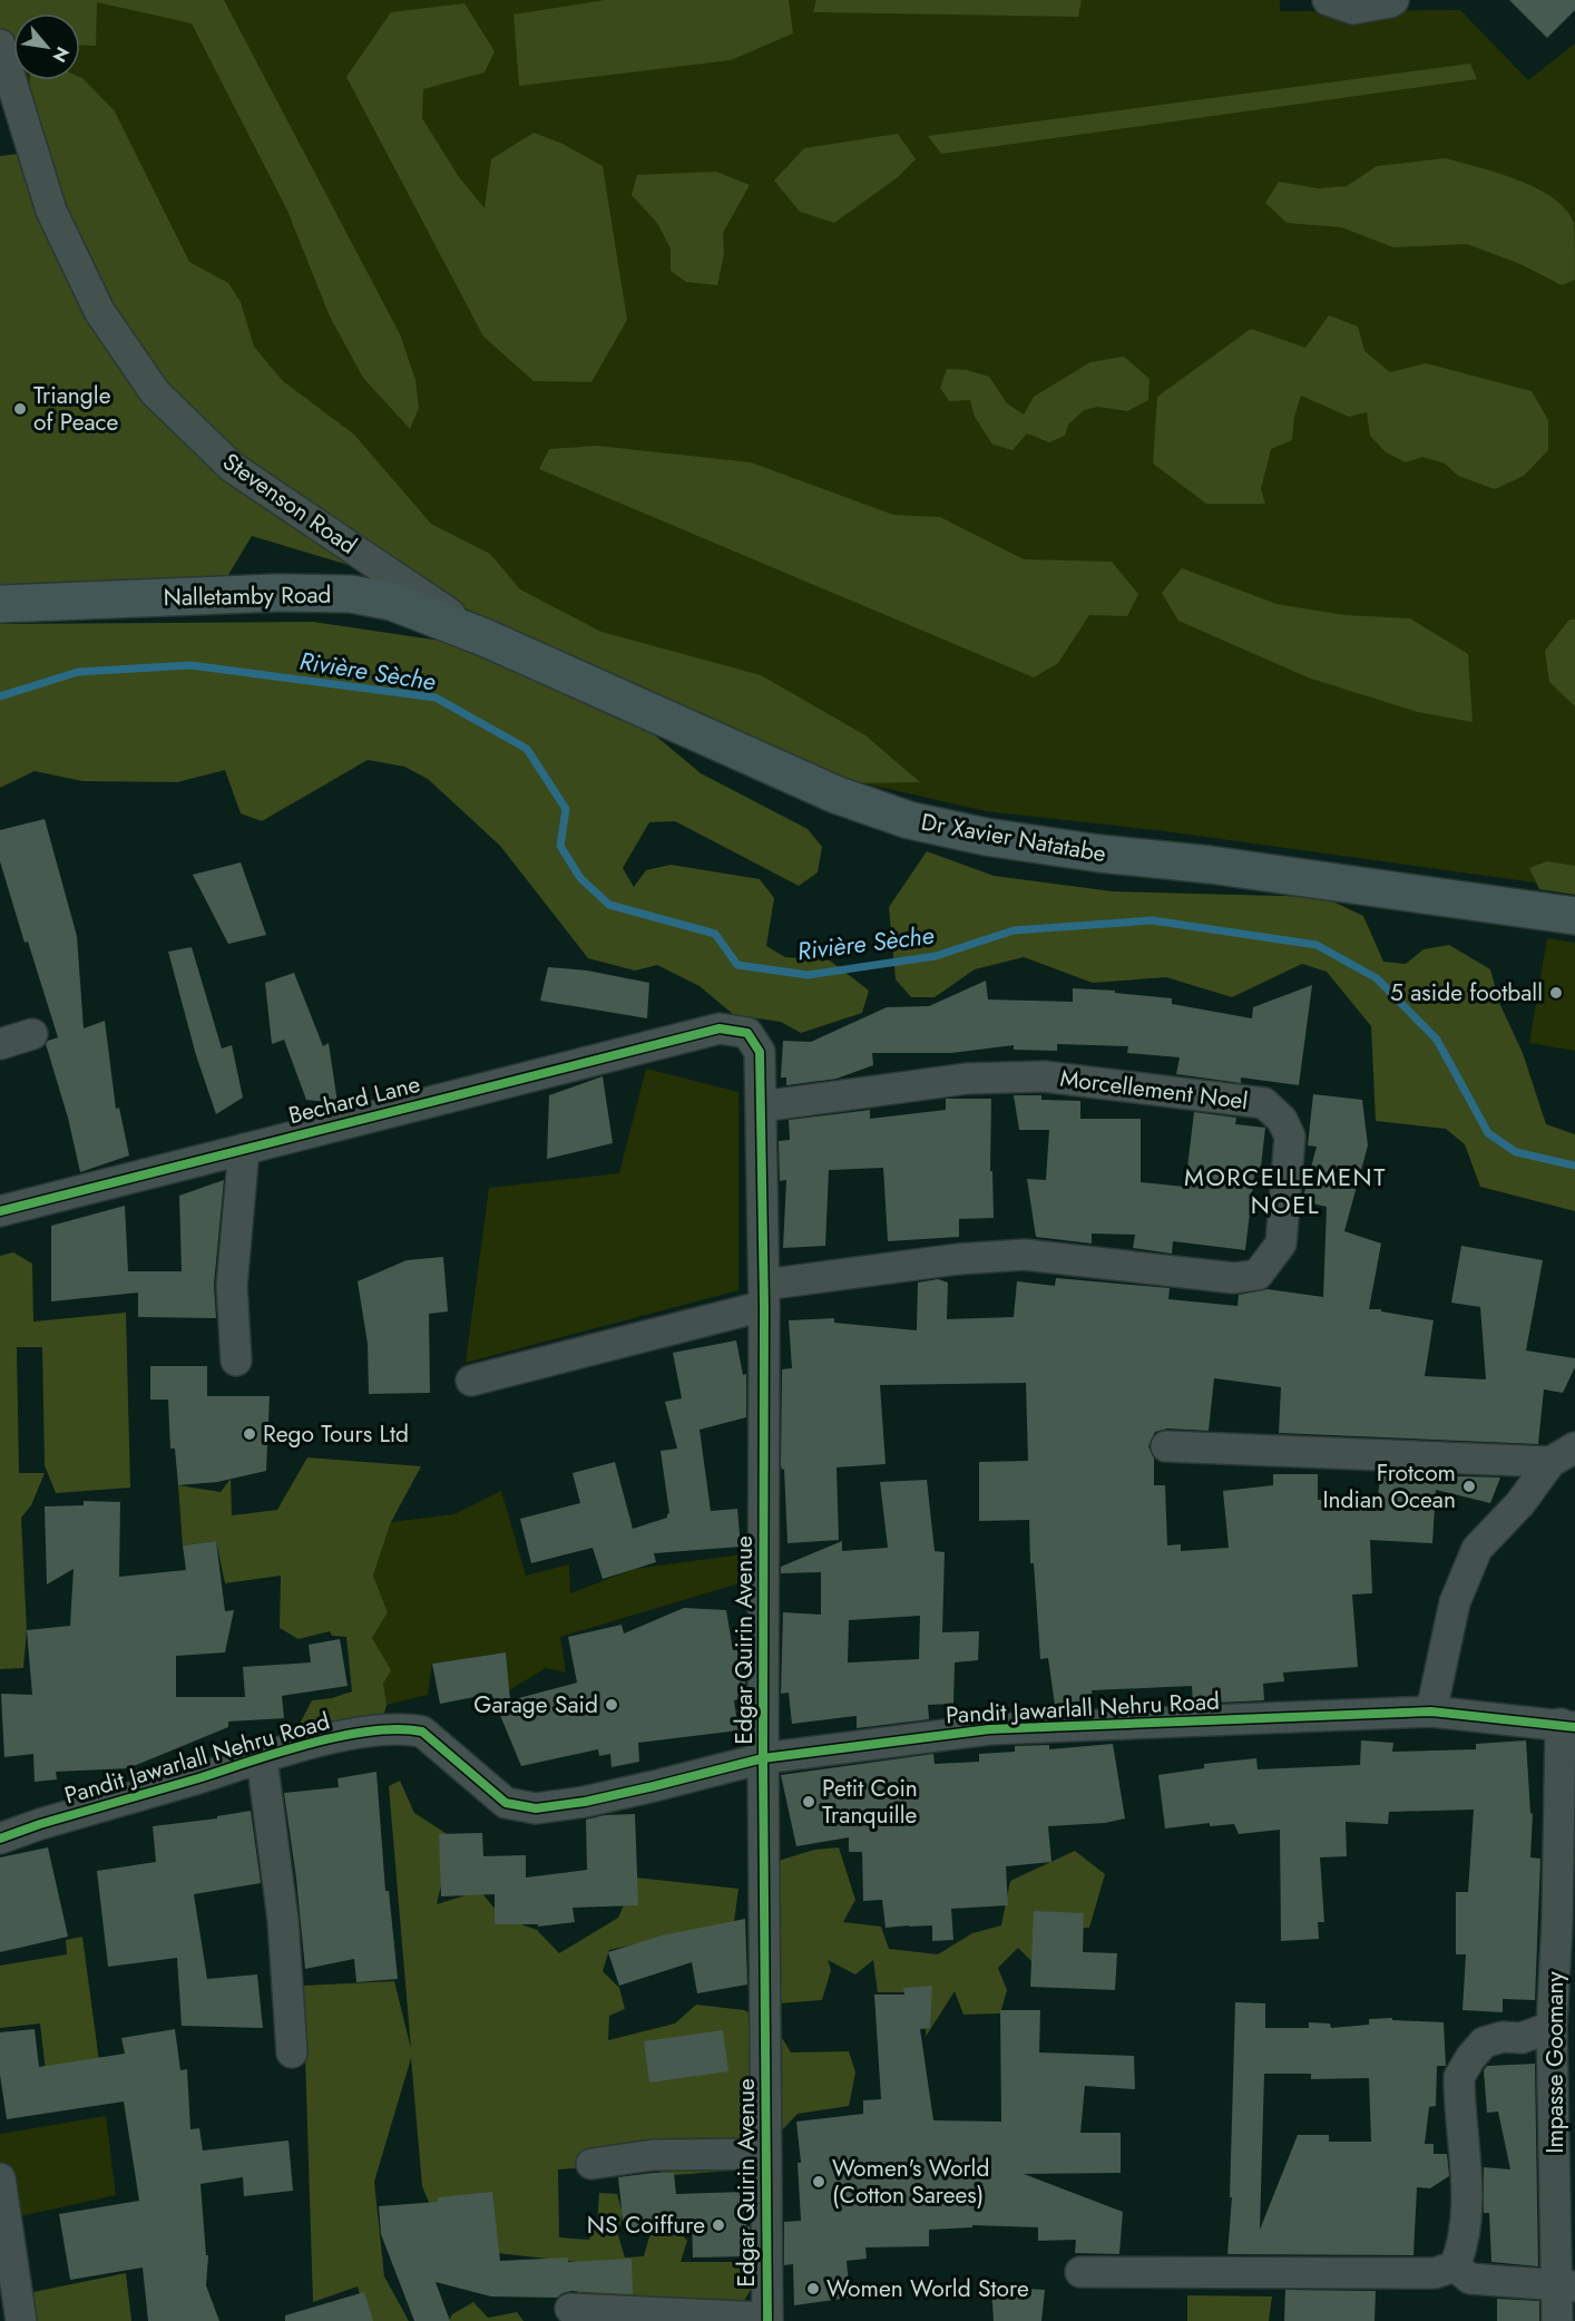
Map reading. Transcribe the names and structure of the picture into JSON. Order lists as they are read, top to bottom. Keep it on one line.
{"streets":{"main road":["Nalletamby Road","Dr Xavier Natatabe"],"street":["Stevenson Road","Morcellement Noel","Bechard Lane","Edgar Quirin Avenue","Pandit Jawarlall Nehru Road","Impasse Goomany"]},"crossings":[["Stevenson Road","Nalletamby Road"],["Stevenson Road","Dr Xavier Natatabe"],["Nalletamby Road","Dr Xavier Natatabe"],["Morcellement Noel","Edgar Quirin Avenue"],["Bechard Lane","Edgar Quirin Avenue"],["Edgar Quirin Avenue","Pandit Jawarlall Nehru Road"],["Pandit Jawarlall Nehru Road","Impasse Goomany"]],"districts":["MORCELLEMENT NOEL"],"water":["Rivière Sèche"],"places":["Triangle of Peace","5 aside football","Rego Tours Ltd","Frotcom Indian Ocean","Garage Said","Petit Coin Tranquille","Women's World (Cotton Sarees)","NS Coiffure","Women World Store"],"north":"bottom right"}
